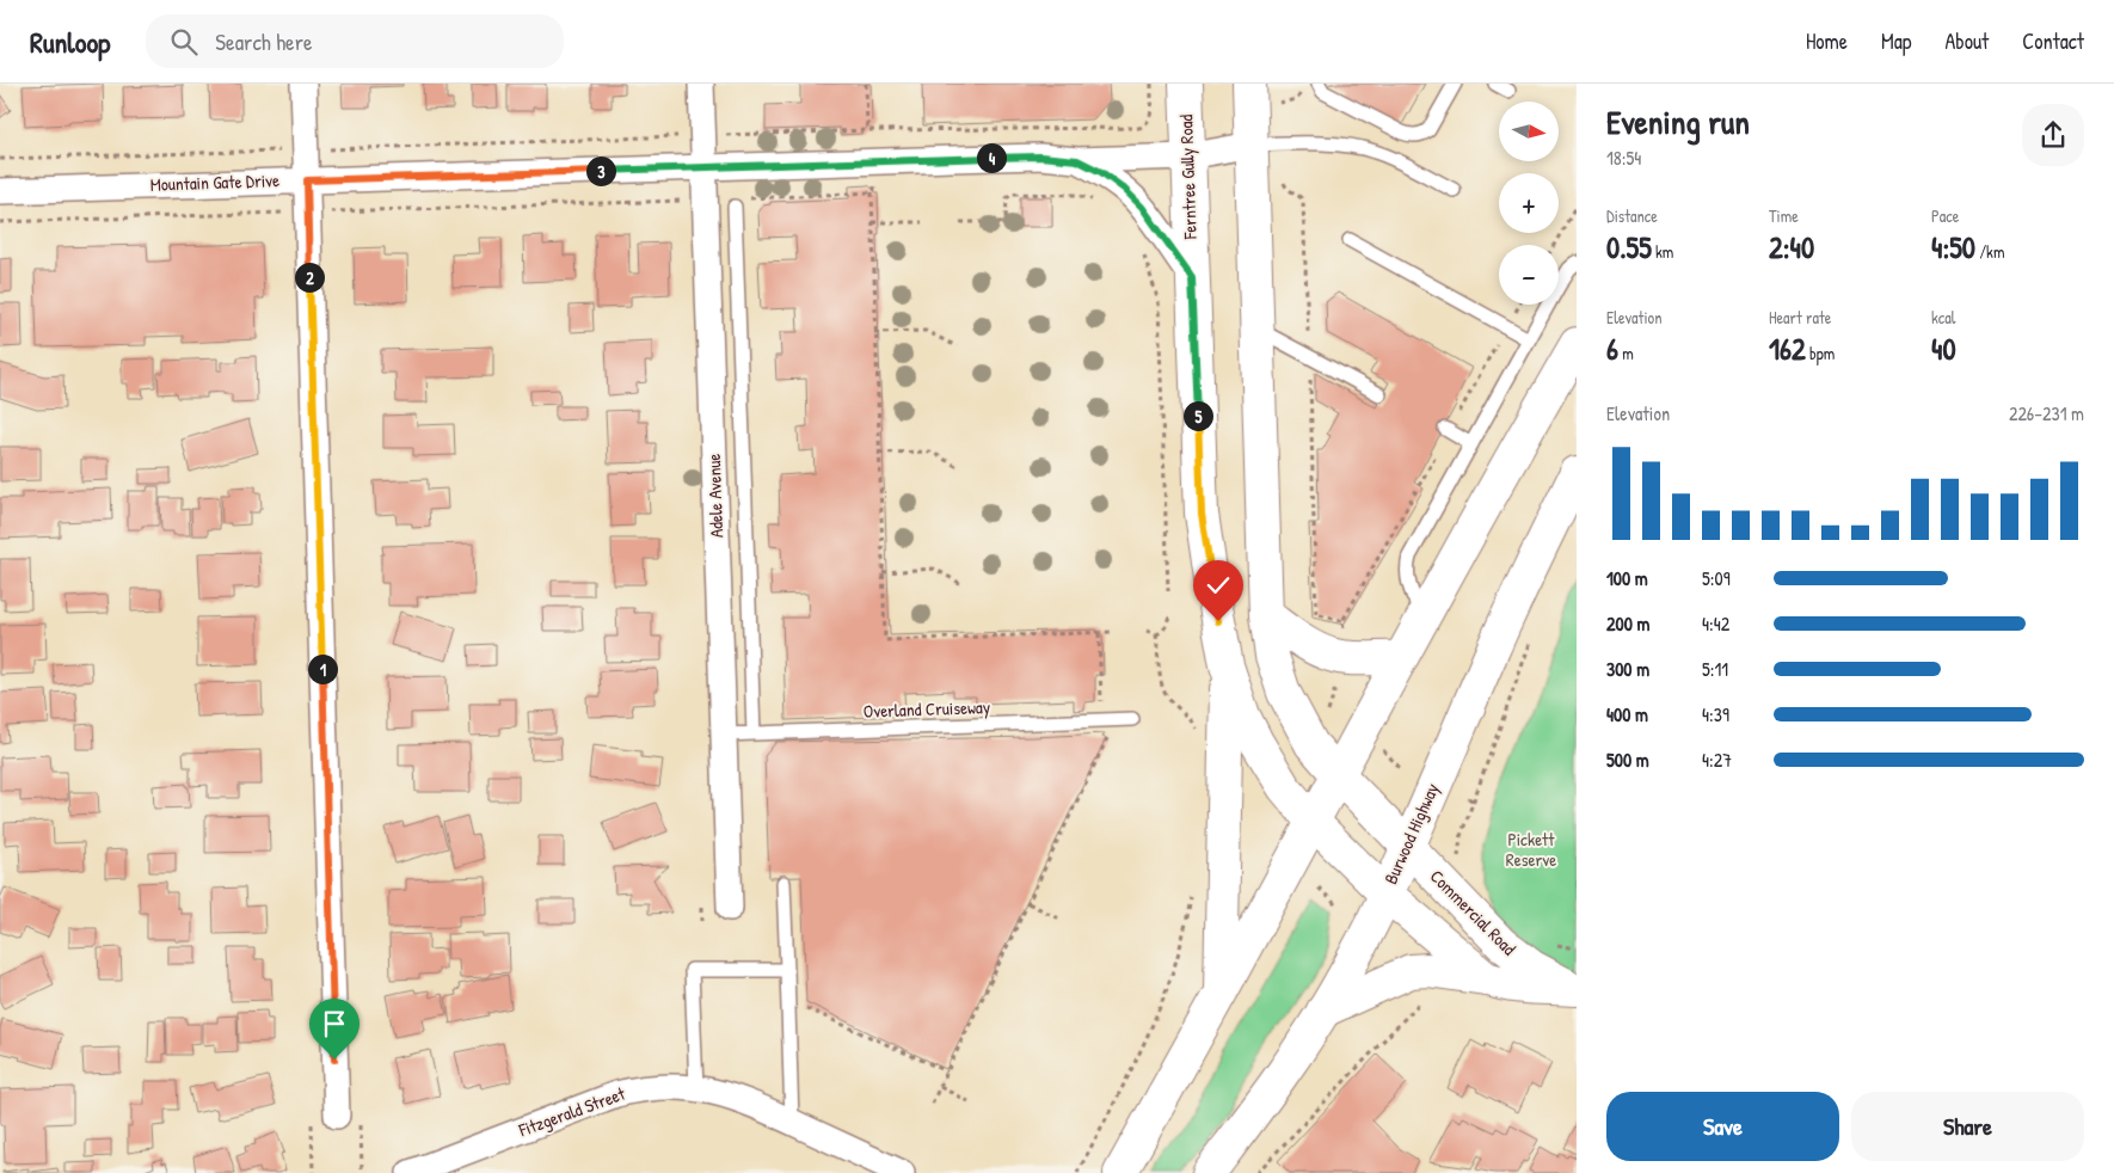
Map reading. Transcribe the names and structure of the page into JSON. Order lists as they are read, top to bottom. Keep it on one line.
{"streets":{"main road":["Ferntree Gully Road","Burwood Highway","Commercial Road"],"street":["Mountain Gate Drive","Adele Avenue","Fitzgerald Street"],"lane":["Overland Cruiseway"]},"crossings":[["Ferntree Gully Road","Mountain Gate Drive"],["Ferntree Gully Road","Burwood Highway"],["Ferntree Gully Road","Commercial Road"],["Mountain Gate Drive","Adele Avenue"],["Adele Avenue","Overland Cruiseway"],["Burwood Highway","Commercial Road"]],"parks":["Pickett Reserve"],"north":"right","page":{"header":"Runloop","search":"Search here","nav":["Home","Map","About","Contact"],"heading":["Evening run","18:54"],"map_buttons":["+","−"],"pins":["4","3","2","5","1"],"stats":[["Distance","0.55 km"],["Time","2:40"],["Pace","4:50 /km"],["Elevation","6 m"],["Heart rate","162 bpm"],["kcal","40"]],"chart":["Elevation","226–231 m"],"list":[{"name":"100 m","note":"5:09"},{"name":"200 m","note":"4:42"},{"name":"300 m","note":"5:11"},{"name":"400 m","note":"4:39"},{"name":"500 m","note":"4:27"}],"buttons":["Save","Share"]}}
